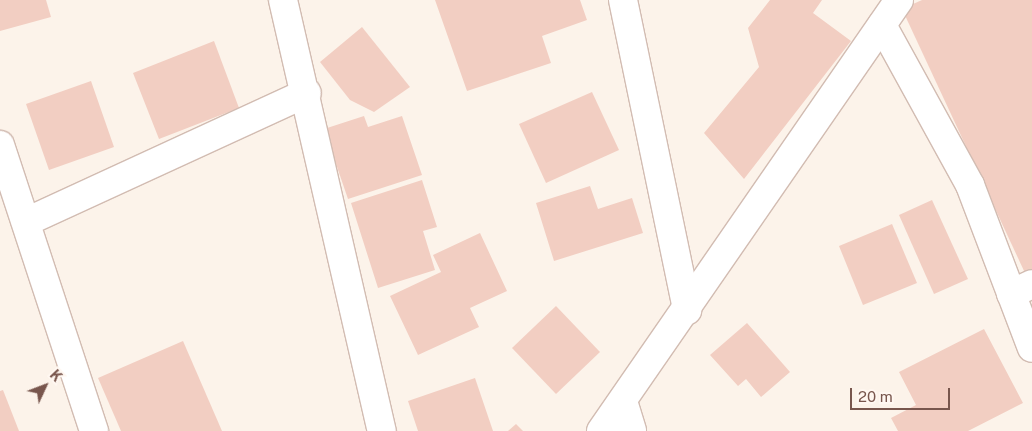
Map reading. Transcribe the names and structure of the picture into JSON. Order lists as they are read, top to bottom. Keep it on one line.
{"scale_bar":"20 m","north":"top right"}
